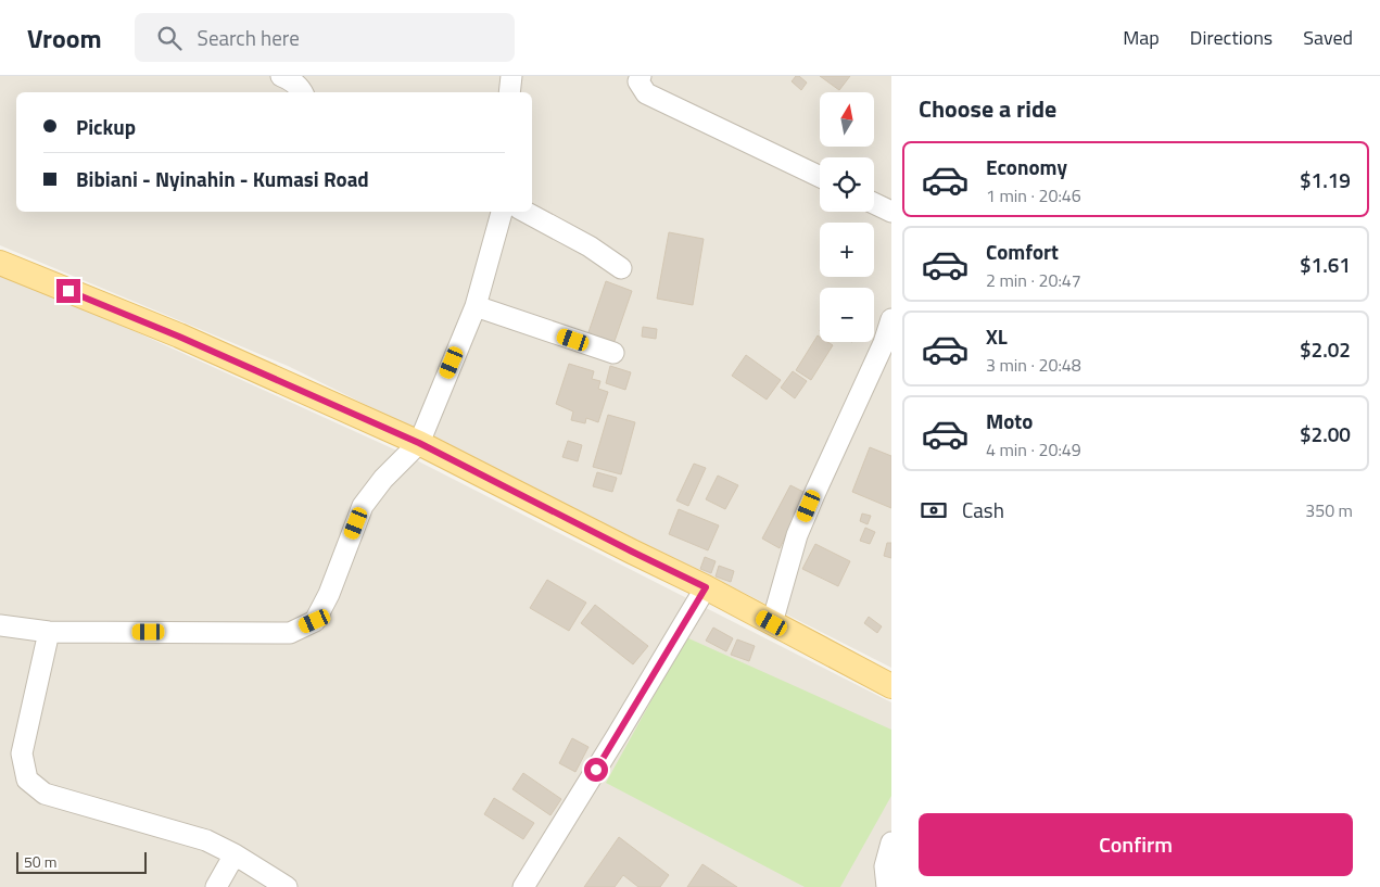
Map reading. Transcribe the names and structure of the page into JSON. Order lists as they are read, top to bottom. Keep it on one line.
{"scale_bar":"50 m","north":"top","page":{"header":"Vroom","search":"Search here","nav":["Map","Directions","Saved"],"heading":"Choose a ride","map_buttons":["+","−"],"banner":["Pickup","Bibiani - Nyinahin - Kumasi Road"],"list":[{"name":"Economy","note":"1 min · 20:46","value":"$1.19"},{"name":"Comfort","note":"2 min · 20:47","value":"$1.61"},{"name":"XL","note":"3 min · 20:48","value":"$2.02"},{"name":"Moto","note":"4 min · 20:49","value":"$2.00"}],"pay":["Cash","350 m"],"buttons":"Confirm","scale":"50 m"}}
